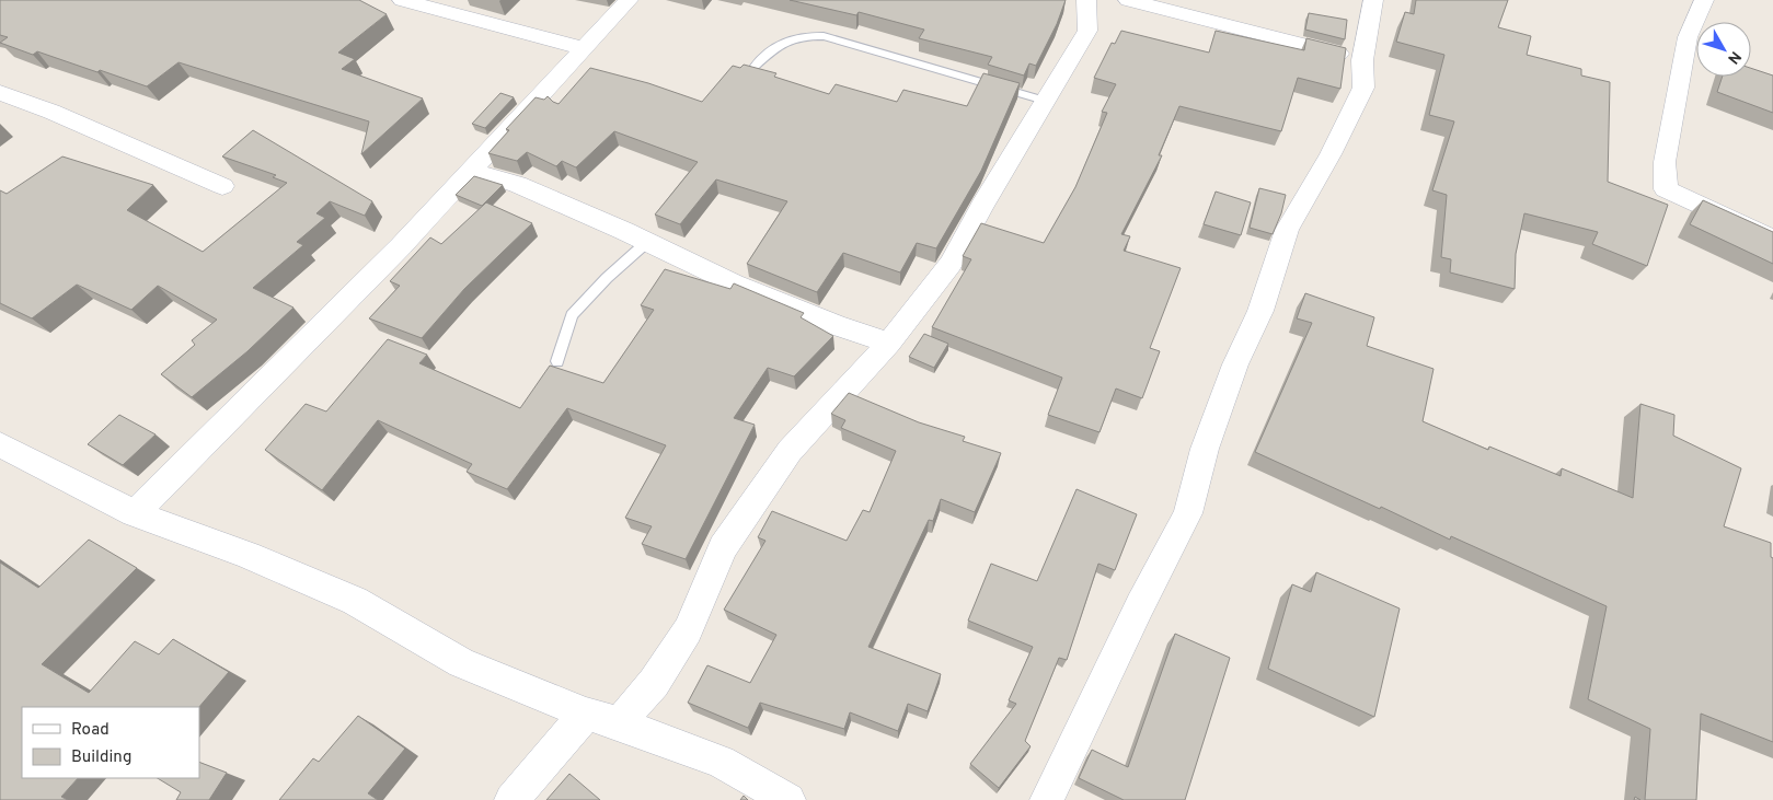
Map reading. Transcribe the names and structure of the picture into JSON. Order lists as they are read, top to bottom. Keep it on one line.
{"legend":["Road","Building"],"north":"bottom right"}
